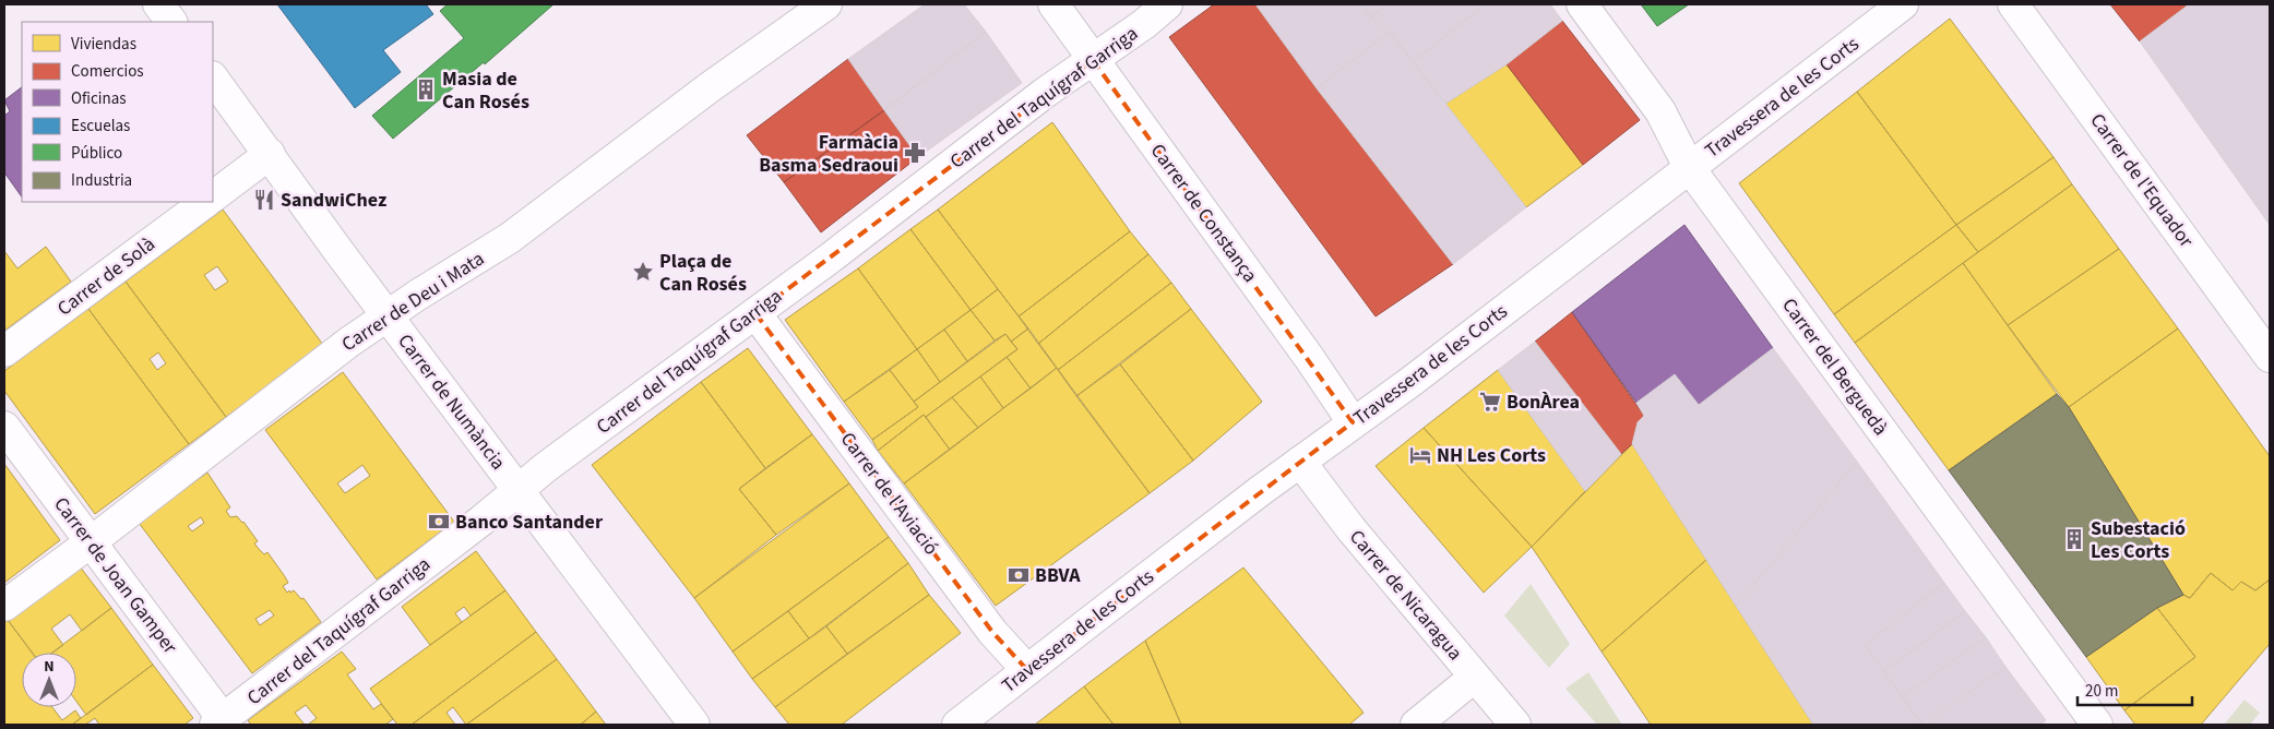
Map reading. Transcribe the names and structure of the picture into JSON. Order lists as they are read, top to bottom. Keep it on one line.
{"streets":{"street":["Carrer del Taquígraf Garriga","Travessera de les Corts","Carrer de l'Equador","Carrer de Constança","Carrer de Solà","Carrer de Deu i Mata","Carrer del Berguedà","Carrer de Numància","Carrer de l'Aviació","Carrer de Joan Gamper","Carrer de Nicaragua"]},"crossings":[["Carrer del Taquígraf Garriga","Carrer de Constança"],["Carrer del Taquígraf Garriga","Carrer de Numància"],["Carrer del Taquígraf Garriga","Carrer de l'Aviació"],["Carrer del Taquígraf Garriga","Carrer de Joan Gamper"],["Travessera de les Corts","Carrer de Constança"],["Travessera de les Corts","Carrer del Berguedà"],["Travessera de les Corts","Carrer de l'Aviació"],["Travessera de les Corts","Carrer de Nicaragua"],["Carrer de Deu i Mata","Carrer de Numància"],["Carrer de Deu i Mata","Carrer de Joan Gamper"]],"places":{"building":["Masia de Can Rosés","Subestació Les Corts"],"pharmacy":["Farmàcia Basma Sedraoui"],"restaurant":["SandwiChez"],"place":["Plaça de Can Rosés"],"supermarket":["BonÀrea"],"hotel":["NH Les Corts"],"bank":["Banco Santander","BBVA"]},"legend":["Viviendas","Comercios","Oficinas","Escuelas","Público","Industria"],"scale_bar":"20 m","north":"top"}
